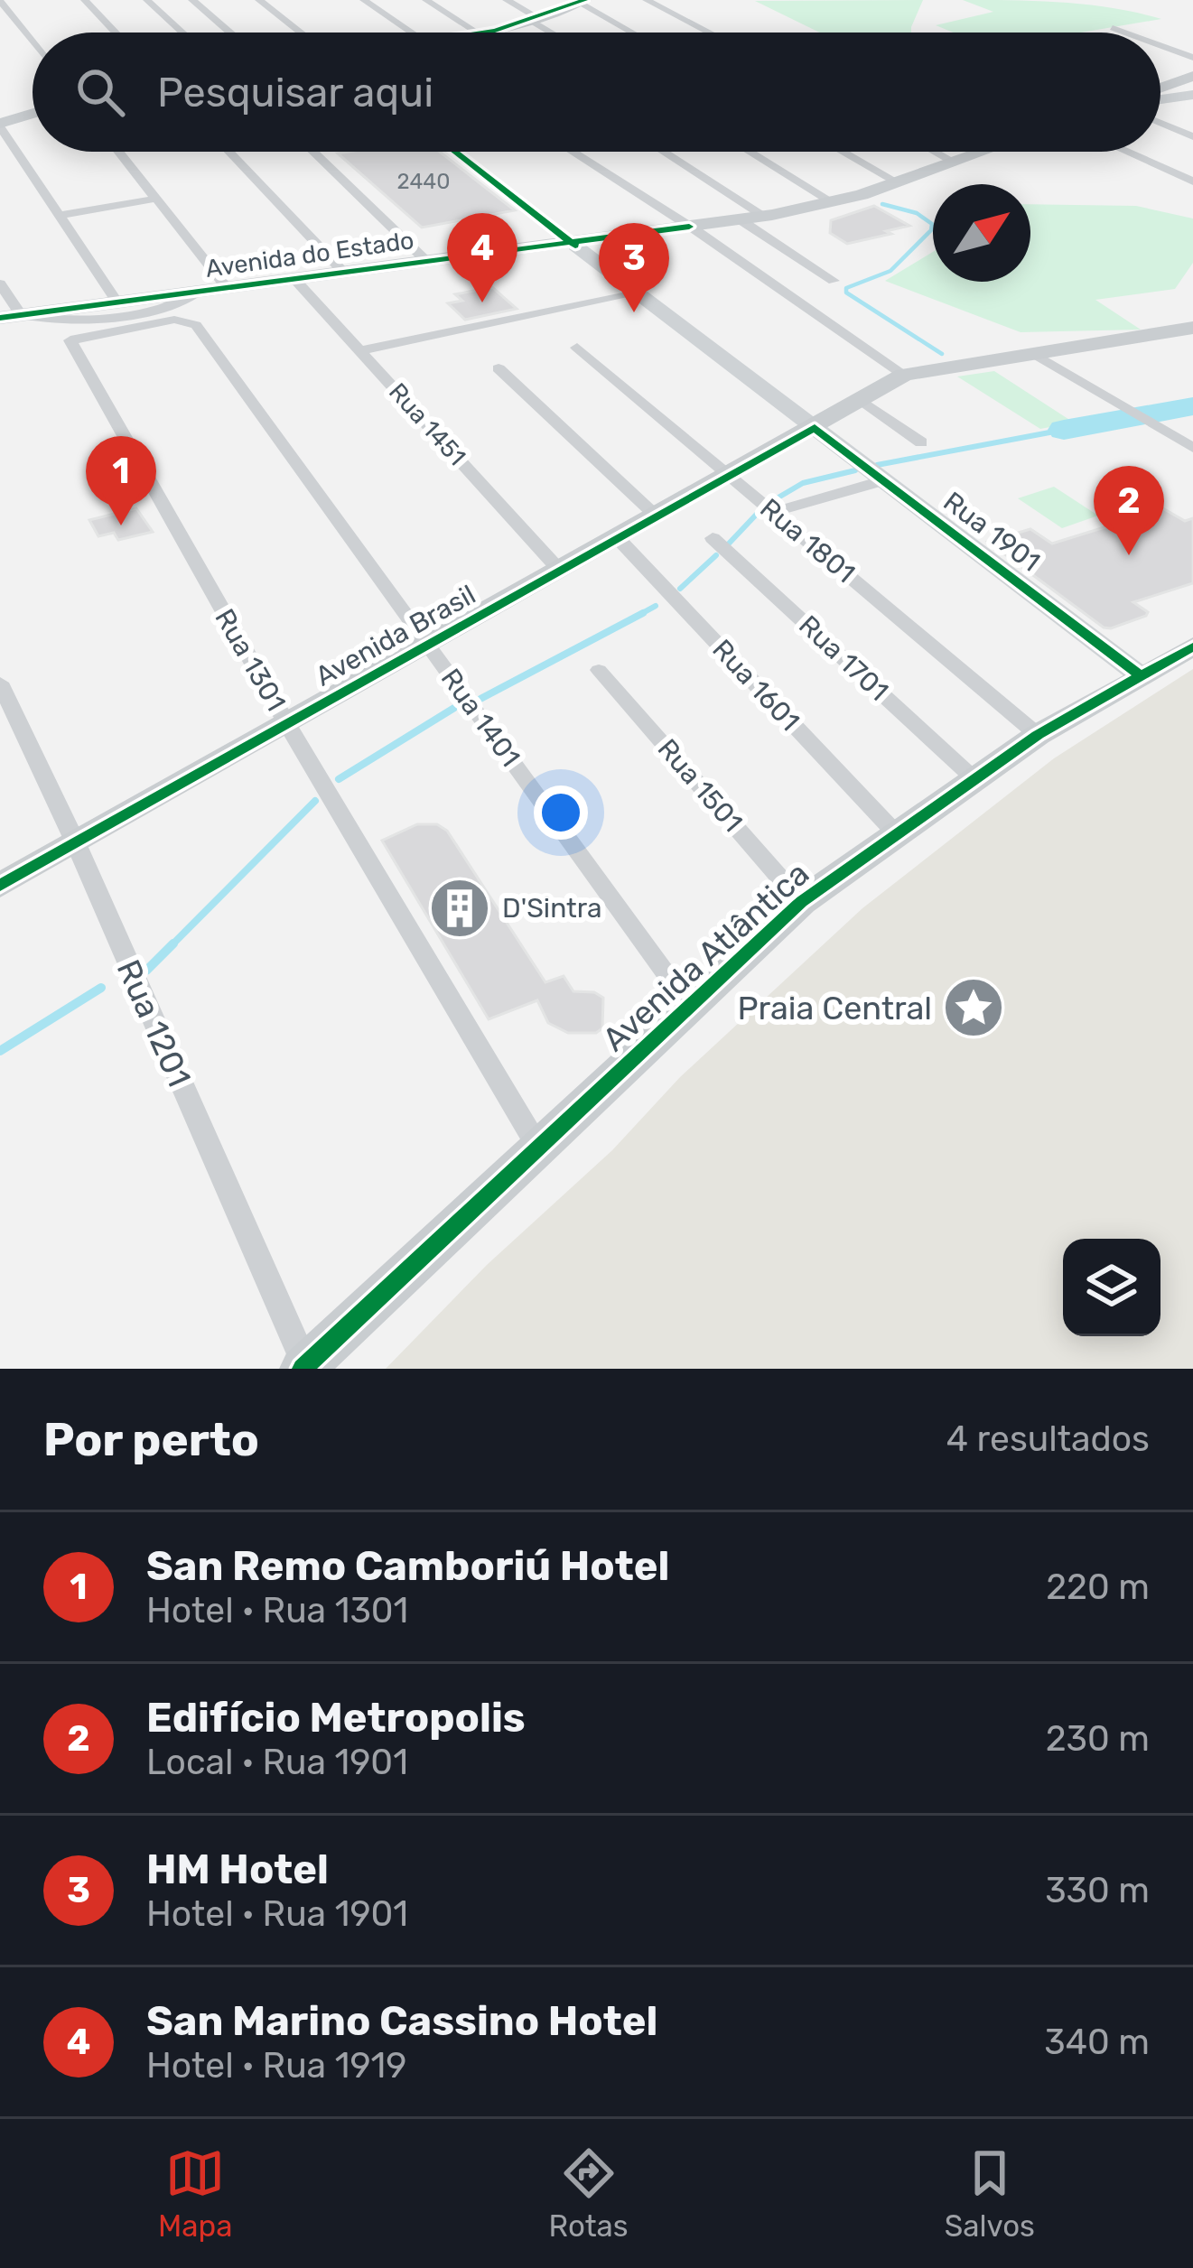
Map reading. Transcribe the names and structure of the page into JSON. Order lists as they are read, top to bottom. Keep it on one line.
{"streets":{"main road":["Avenida do Estado","Avenida Brasil","Avenida Atlântica"],"street":["Rua 1451","Rua 1901","Rua 1801","Rua 1701","Rua 1301","Rua 1601","Rua 1401","Rua 1501","Rua 1201"]},"crossings":[["Avenida do Estado","Rua 1451"],["Avenida do Estado","Rua 1901"],["Rua 1451","Avenida Brasil"],["Rua 1901","Avenida Brasil"],["Rua 1901","Avenida Atlântica"],["Rua 1801","Avenida Brasil"],["Rua 1801","Avenida Atlântica"],["Avenida Brasil","Rua 1301"],["Avenida Brasil","Rua 1601"],["Avenida Brasil","Rua 1401"],["Avenida Brasil","Rua 1201"],["Rua 1701","Avenida Atlântica"],["Rua 1301","Rua 1401"],["Rua 1301","Avenida Atlântica"],["Rua 1601","Avenida Atlântica"],["Rua 1401","Avenida Atlântica"],["Rua 1501","Avenida Atlântica"],["Avenida Atlântica","Rua 1201"]],"places":{"building":["D'Sintra"],"place":["Praia Central"]},"house_numbers":["2440"],"north":"top right","page":{"search":"Pesquisar aqui","pins":["4","3","1","2"],"heading":["Por perto","4 resultados"],"list":[{"mark":"1","name":"San Remo Camboriú Hotel","note":"Hotel · Rua 1301","value":"220 m"},{"mark":"2","name":"Edifício Metropolis","note":"Local · Rua 1901","value":"230 m"},{"mark":"3","name":"HM Hotel","note":"Hotel · Rua 1901","value":"330 m"},{"mark":"4","name":"San Marino Cassino Hotel","note":"Hotel · Rua 1919","value":"340 m"}],"nav":["Mapa","Rotas","Salvos"]}}
